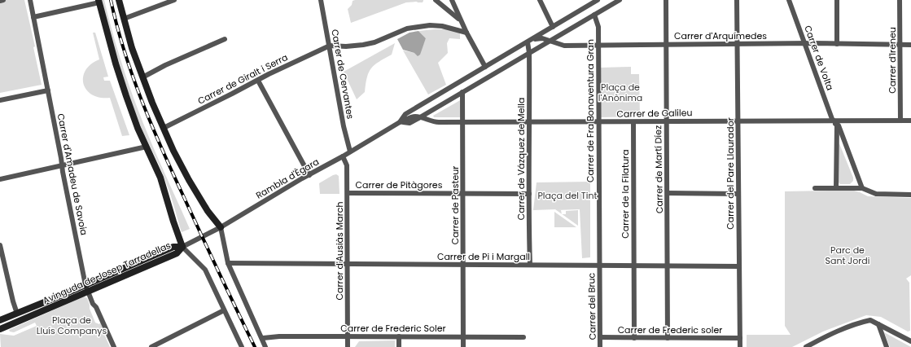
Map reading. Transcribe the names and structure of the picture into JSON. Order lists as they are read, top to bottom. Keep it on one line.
{"streets":{"street":["Carrer d'Arquímedes","Carrer de Volta","Carrer d'Ireneu","Carrer de Cervantes","Carrer de Giralt i Serra","Carrer de Fra Bonaventura Gran","Carrer de Galileu","Carrer de Vázquez de Mella","Carrer de Martí Díez","Carrer del Pare Llaurador","Carrer d'Amadeu de Savoia","Rambla d'Ègara","Carrer de Pitàgores","Carrer de la Filatura","Carrer de Pasteur","Carrer d'Ausiàs March","Carrer de Pi i Margall","Avinguda de Josep Tarradellas","Carrer del Bruc","Carrer de Frederic Soler","Carrer de Frederic soler"]},"crossings":[["Carrer d'Arquímedes","Carrer de Volta"],["Carrer d'Arquímedes","Carrer d'Ireneu"],["Carrer d'Arquímedes","Carrer de Fra Bonaventura Gran"],["Carrer d'Arquímedes","Carrer de Martí Díez"],["Carrer d'Arquímedes","Carrer del Pare Llaurador"],["Carrer d'Arquímedes","Rambla d'Ègara"],["Carrer de Volta","Carrer de Galileu"],["Carrer d'Ireneu","Carrer de Galileu"],["Carrer de Cervantes","Carrer de Giralt i Serra"],["Carrer de Cervantes","Rambla d'Ègara"],["Carrer de Fra Bonaventura Gran","Carrer de Galileu"],["Carrer de Fra Bonaventura Gran","Carrer de Pi i Margall"],["Carrer de Fra Bonaventura Gran","Carrer del Bruc"],["Carrer de Galileu","Carrer de Vázquez de Mella"],["Carrer de Galileu","Carrer de Martí Díez"],["Carrer de Galileu","Carrer del Pare Llaurador"],["Carrer de Galileu","Rambla d'Ègara"],["Carrer de Galileu","Carrer de la Filatura"],["Carrer de Galileu","Carrer de Pasteur"],["Carrer de Vázquez de Mella","Carrer de Pitàgores"],["Carrer de Vázquez de Mella","Carrer de Pi i Margall"],["Carrer de Martí Díez","Carrer de Pi i Margall"],["Carrer de Martí Díez","Carrer de Frederic soler"],["Carrer del Pare Llaurador","Carrer de Pi i Margall"],["Carrer del Pare Llaurador","Carrer de Frederic soler"],["Carrer d'Amadeu de Savoia","Avinguda de Josep Tarradellas"],["Rambla d'Ègara","Carrer d'Ausiàs March"],["Rambla d'Ègara","Avinguda de Josep Tarradellas"],["Carrer de Pitàgores","Carrer de Pasteur"],["Carrer de Pitàgores","Carrer d'Ausiàs March"],["Carrer de la Filatura","Carrer de Pi i Margall"],["Carrer de la Filatura","Carrer de Frederic soler"],["Carrer de Pasteur","Carrer de Pi i Margall"],["Carrer de Pasteur","Carrer de Frederic Soler"],["Carrer d'Ausiàs March","Carrer de Pi i Margall"],["Carrer d'Ausiàs March","Carrer de Frederic Soler"],["Carrer de Pi i Margall","Carrer del Bruc"],["Carrer del Bruc","Carrer de Frederic soler"]],"parks":["Plaça de l'Anònima","Plaça del Tint","Parc de Sant Jordi","Plaça de Lluís Companys"]}
